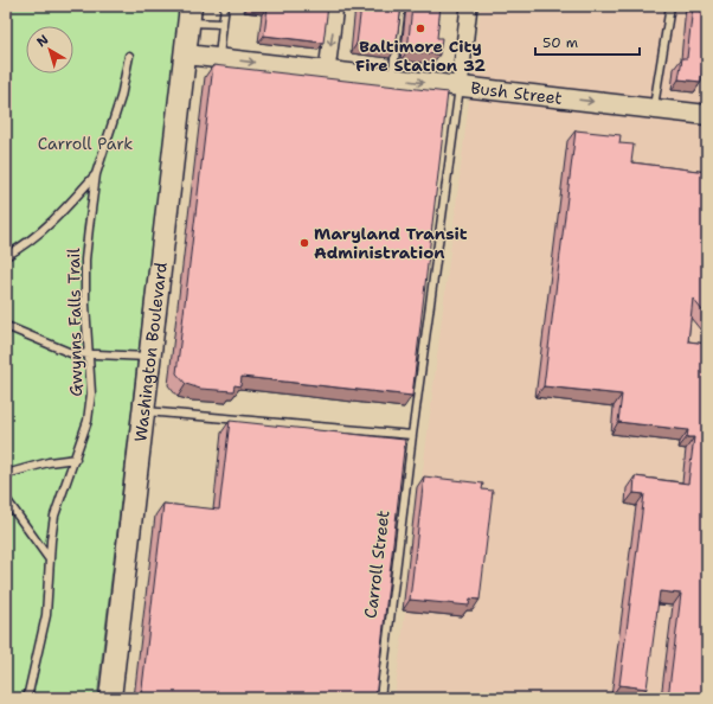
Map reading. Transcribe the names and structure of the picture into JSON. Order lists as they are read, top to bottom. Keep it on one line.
{"streets":{"main road":["Washington Boulevard"],"street":["Bush Street"],"lane":["Gwynns Falls Trail","Carroll Street"]},"crossings":[["Bush Street","Washington Boulevard"],["Bush Street","Carroll Street"]],"one_way":["Bush Street"],"parks":["Carroll Park"],"places":["Baltimore City Fire Station 32","Maryland Transit Administration"],"scale_bar":"50 m","north":"top left"}
